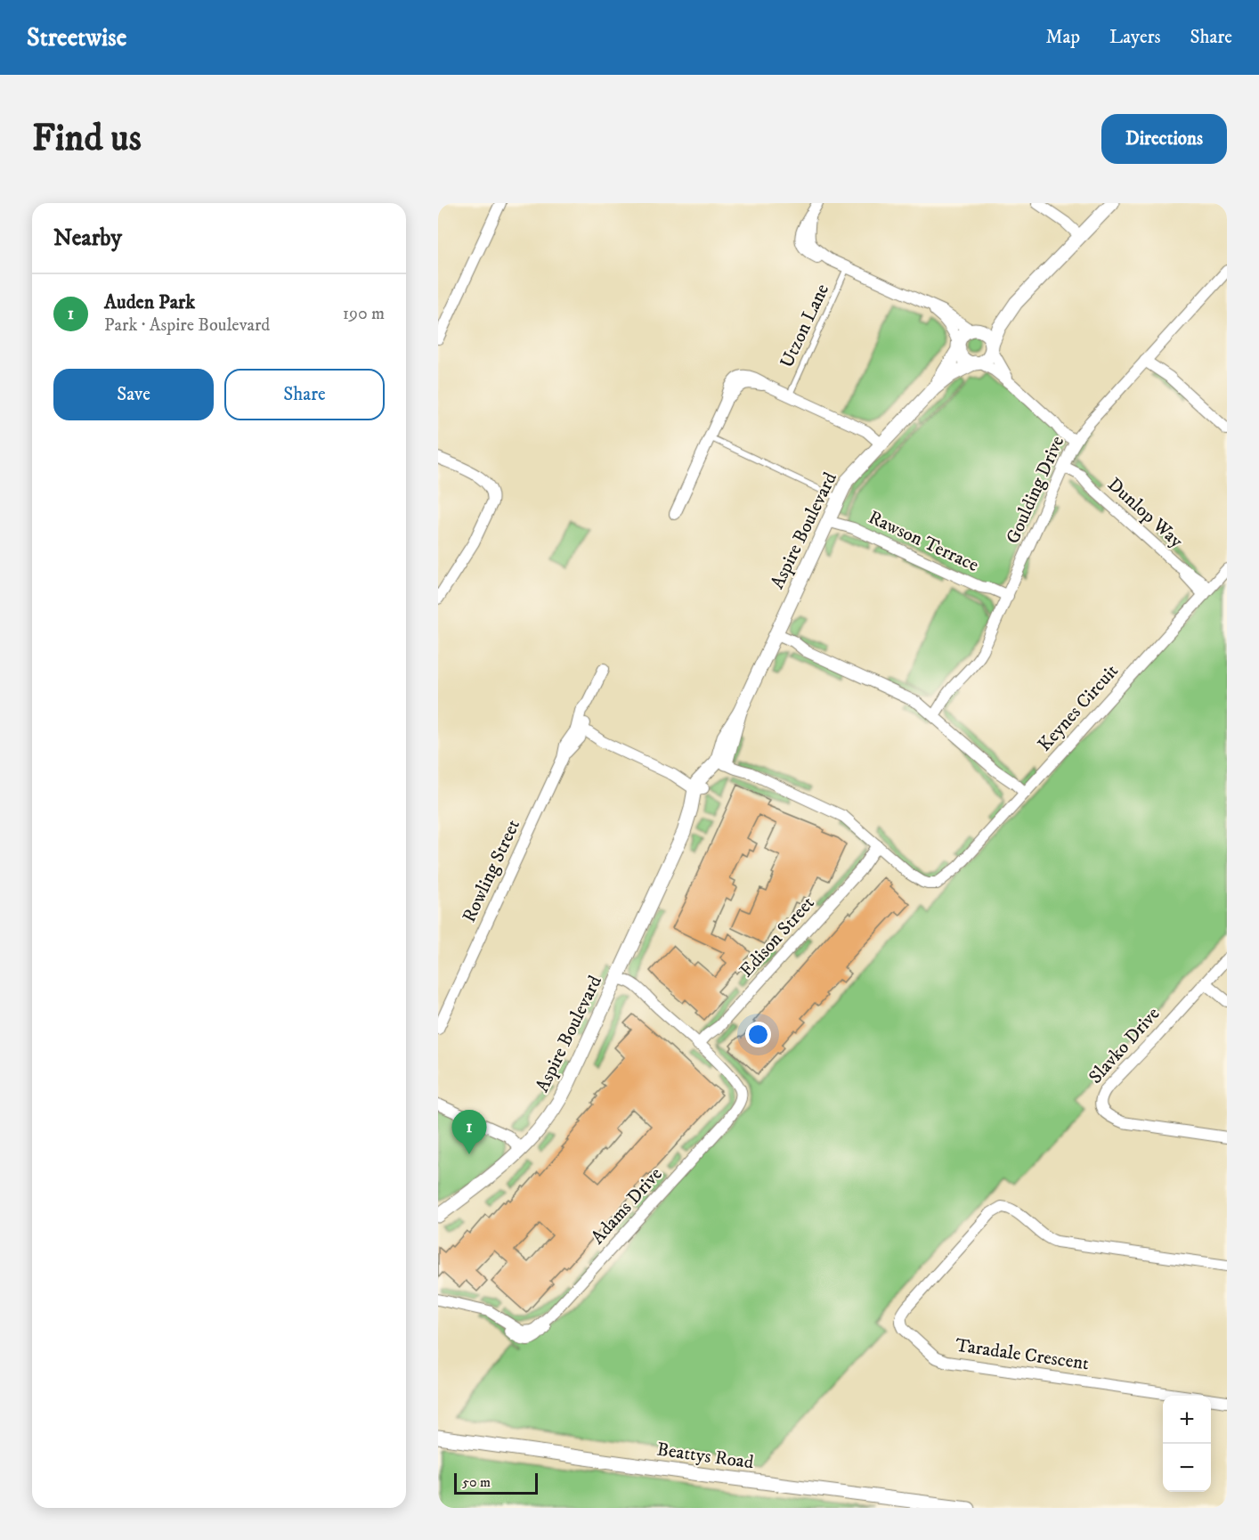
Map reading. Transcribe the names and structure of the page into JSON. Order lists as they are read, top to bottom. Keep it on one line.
{"streets":{"street":["Goulding Drive","Dunlop Way","Aspire Boulevard","Rawson Terrace","Keynes Circuit","Rowling Street","Edison Street","Slavko Drive","Adams Drive","Taradale Crescent","Beattys Road"],"lane":["Utzon Lane"]},"crossings":[["Goulding Drive","Dunlop Way"],["Goulding Drive","Rawson Terrace"],["Dunlop Way","Keynes Circuit"],["Aspire Boulevard","Rawson Terrace"],["Aspire Boulevard","Keynes Circuit"],["Aspire Boulevard","Adams Drive"],["Keynes Circuit","Edison Street"],["Edison Street","Adams Drive"]],"scale_bar":"50 m","page":{"header":"Streetwise","nav":["Map","Layers","Share"],"buttons":["Directions",["Save","Share"]],"title":"Find us","heading":"Nearby","list":[{"mark":"1","name":"Auden Park","note":"Park · Aspire Boulevard","value":"190 m"}],"pins":"1","map_buttons":["+","−"],"scale":"50 m"}}
